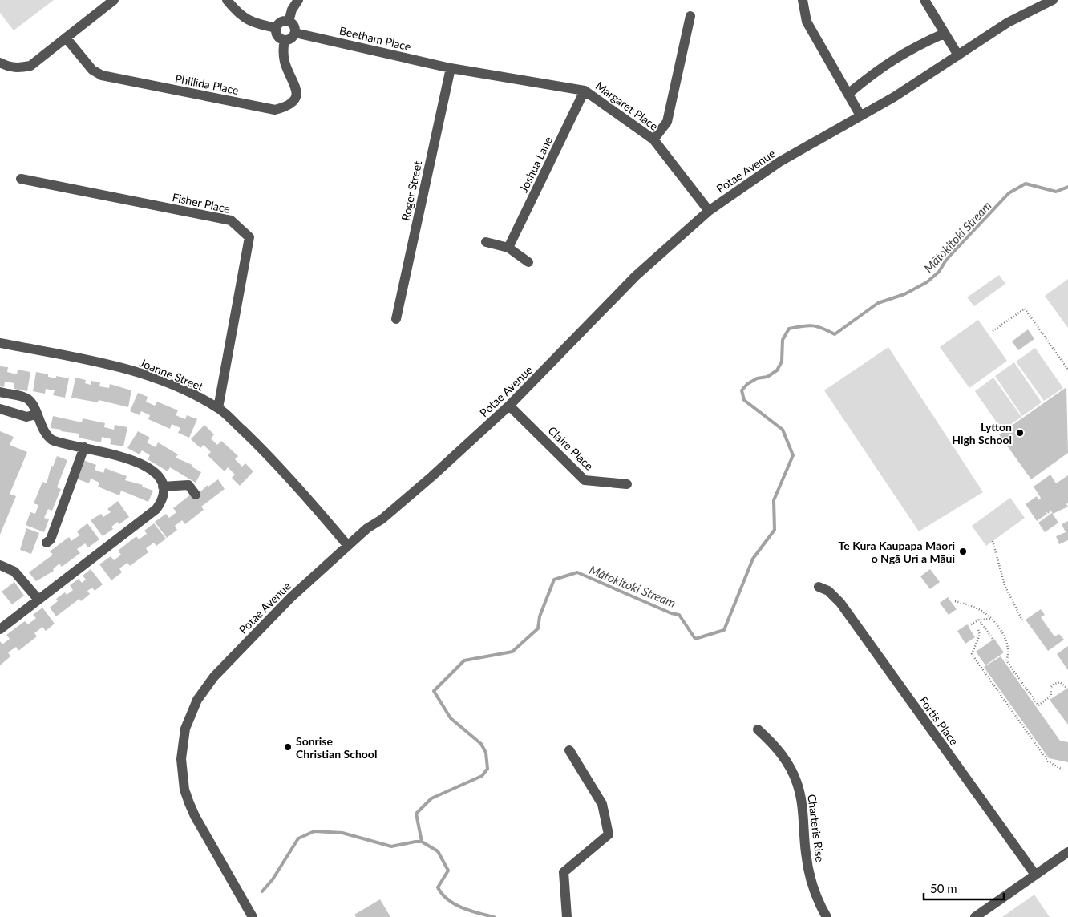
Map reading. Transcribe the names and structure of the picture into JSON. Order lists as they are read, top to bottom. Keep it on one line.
{"streets":{"street":["Beetham Place","Phillida Place","Margaret Place","Joshua Lane","Potae Avenue","Roger Street","Fisher Place","Joanne Street","Claire Place","Fortis Place","Charteris Rise"]},"crossings":[["Beetham Place","Phillida Place"],["Beetham Place","Margaret Place"],["Beetham Place","Roger Street"],["Margaret Place","Joshua Lane"],["Margaret Place","Potae Avenue"],["Margaret Place","Roger Street"],["Potae Avenue","Joanne Street"],["Potae Avenue","Claire Place"],["Fisher Place","Joanne Street"]],"water":["Mātokitoki Stream"],"places":["Lytton High School","Te Kura Kaupapa Māori o Ngā Uri a Māui","Sonrise Christian School"],"scale_bar":"50 m"}
